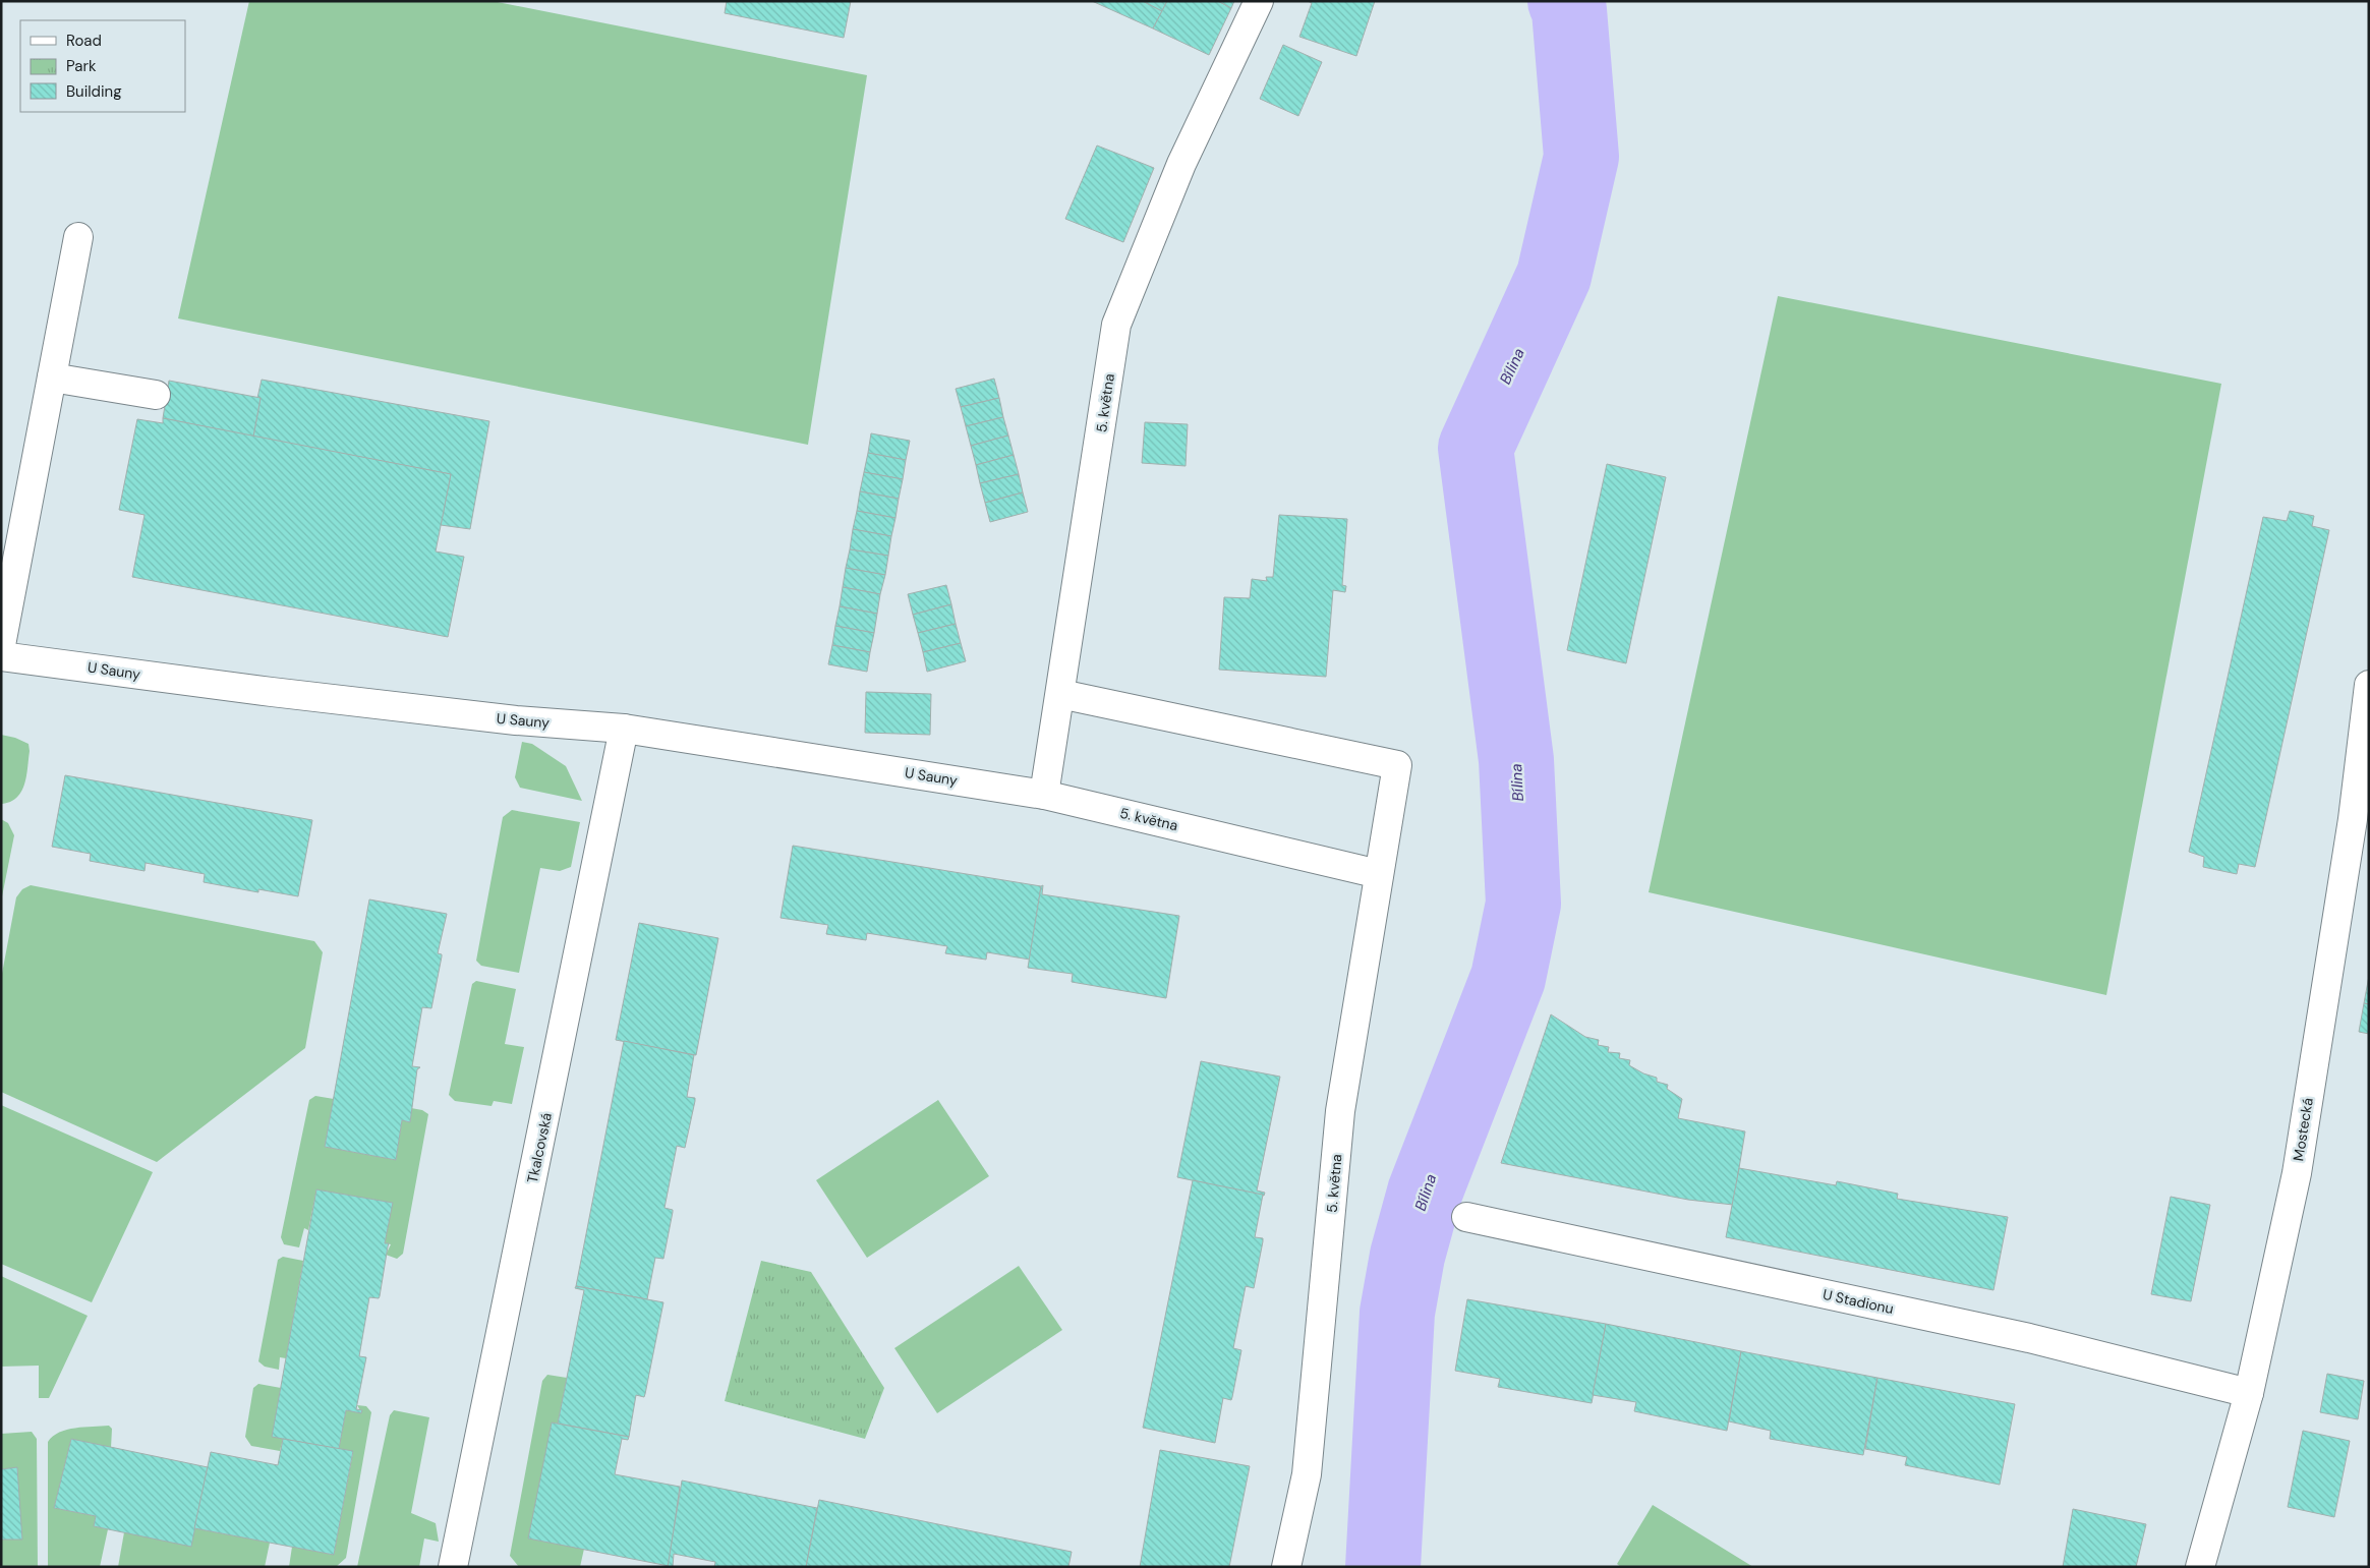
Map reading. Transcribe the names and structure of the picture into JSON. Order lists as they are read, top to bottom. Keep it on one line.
{"streets":{"street":["5. května","U Sauny","Mostecká","Tkalcovská","U Stadionu"]},"crossings":[["5. května","U Sauny"],["U Sauny","Tkalcovská"],["Mostecká","U Stadionu"]],"water":["Bílina"],"legend":["Road","Park","Building"]}
